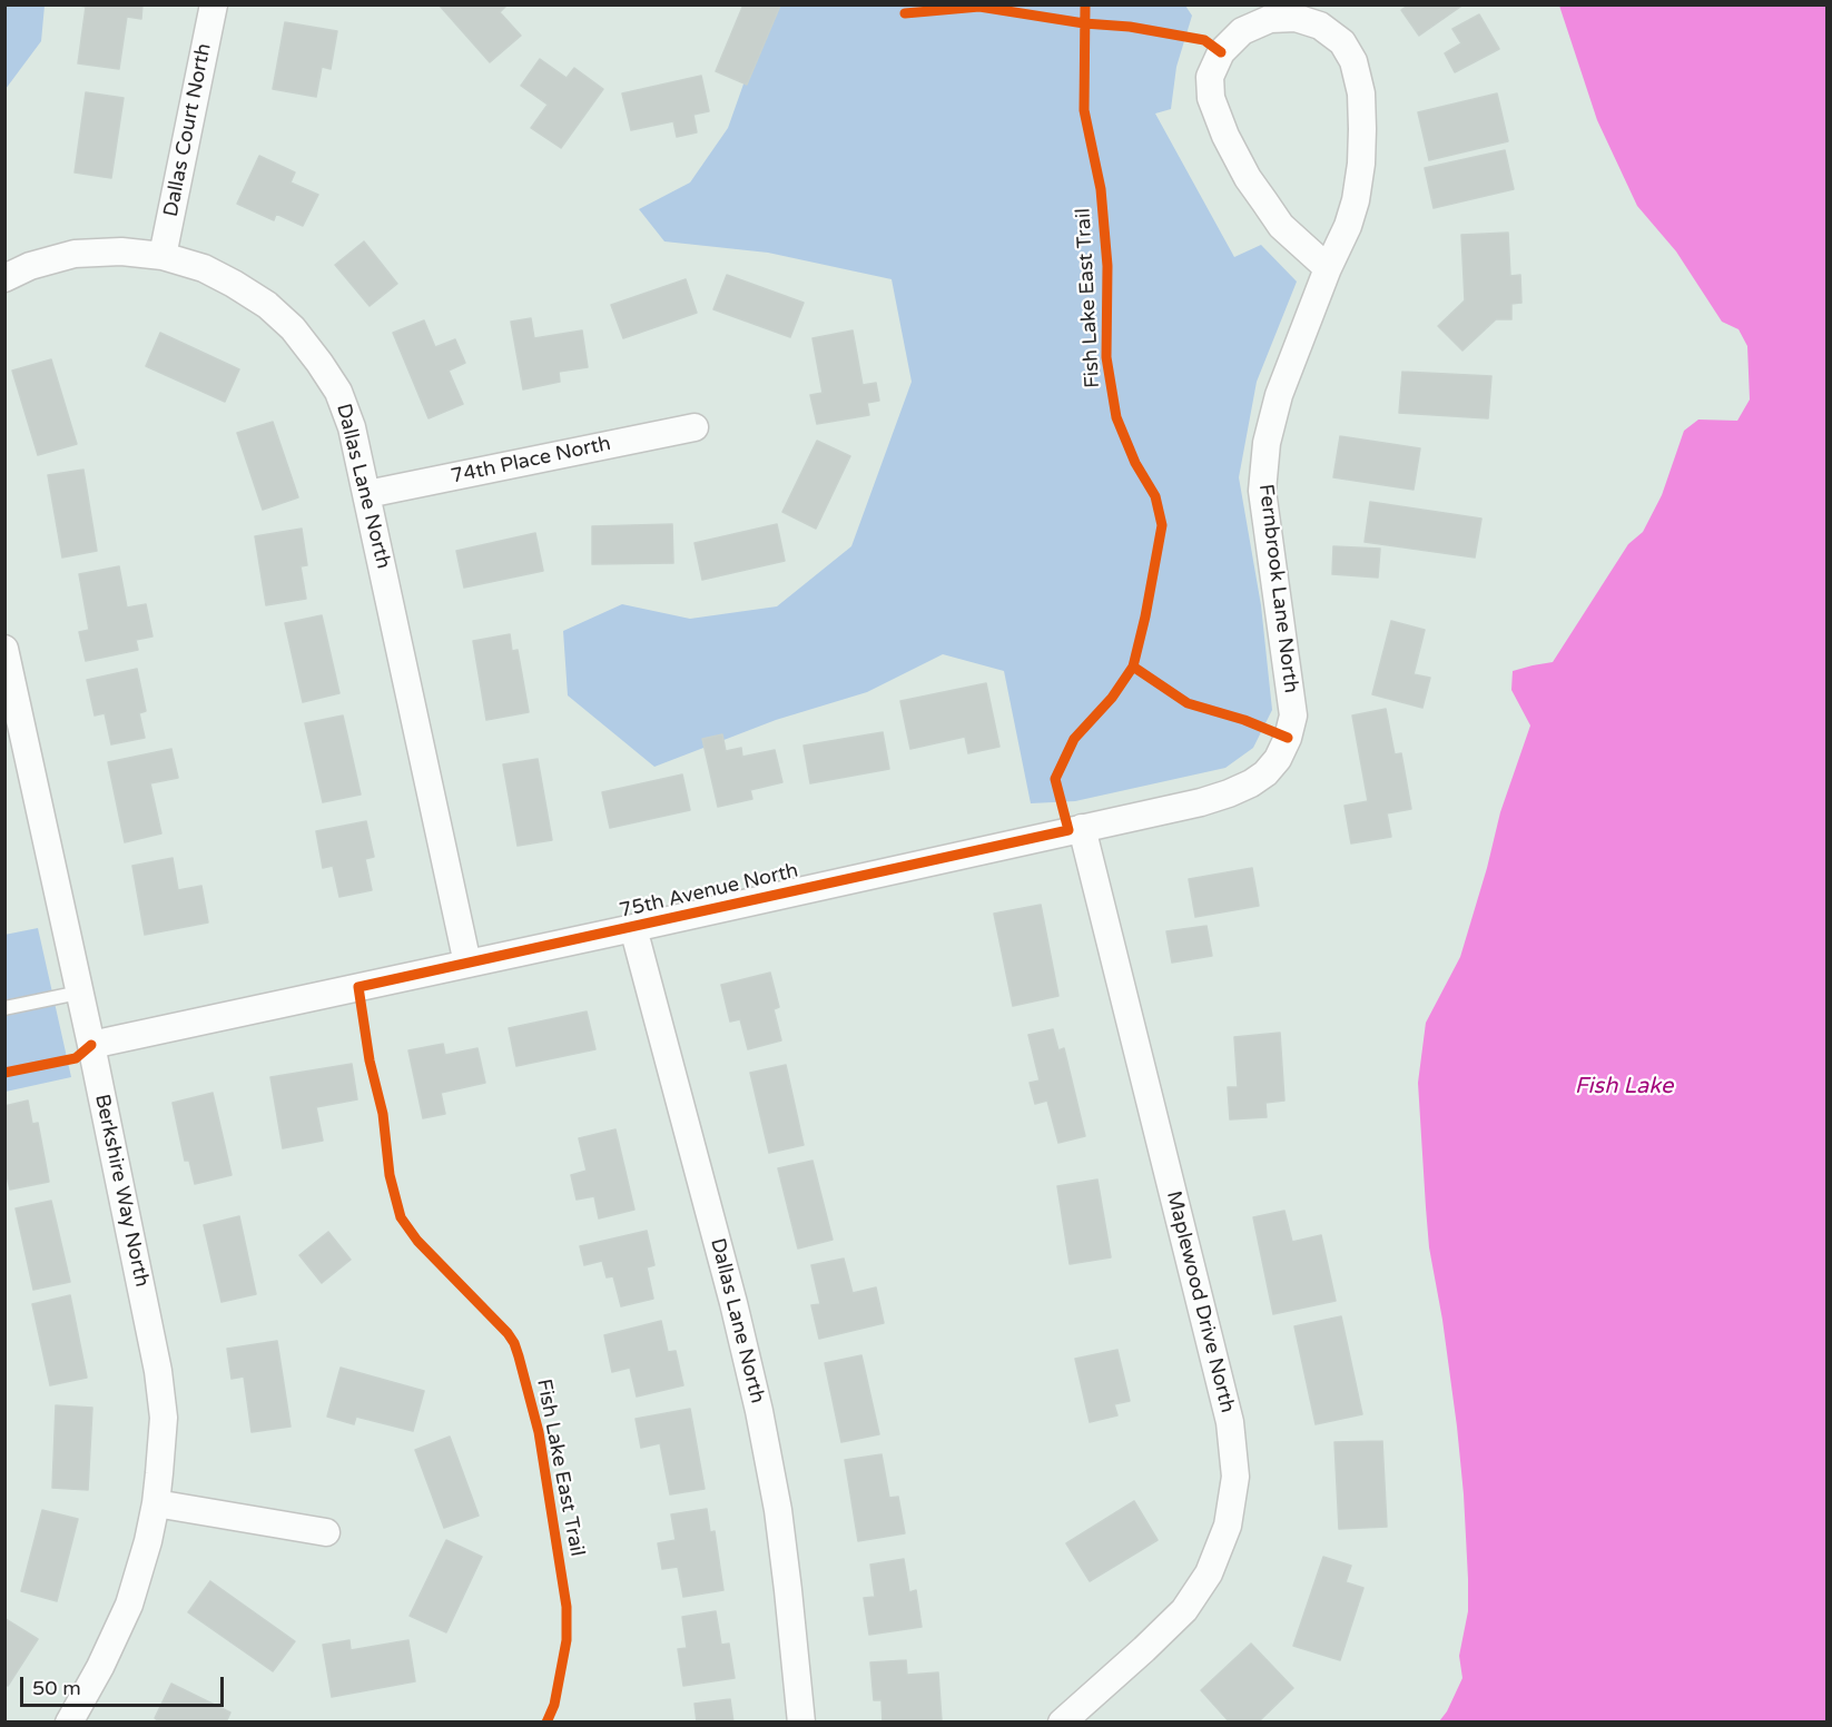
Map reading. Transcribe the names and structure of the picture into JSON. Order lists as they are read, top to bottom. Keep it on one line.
{"streets":{"street":["Dallas Court North","74th Place North","Dallas Lane North","Fernbrook Lane North","75th Avenue North","Berkshire Way North","Maplewood Drive North"],"cycle path":["Fish Lake East Trail"]},"crossings":[["Dallas Court North","Dallas Lane North"],["74th Place North","Dallas Lane North"],["Dallas Lane North","75th Avenue North"],["Fernbrook Lane North","75th Avenue North"],["75th Avenue North","Berkshire Way North"],["75th Avenue North","Maplewood Drive North"]],"water":["Fish Lake"],"scale_bar":"50 m"}
